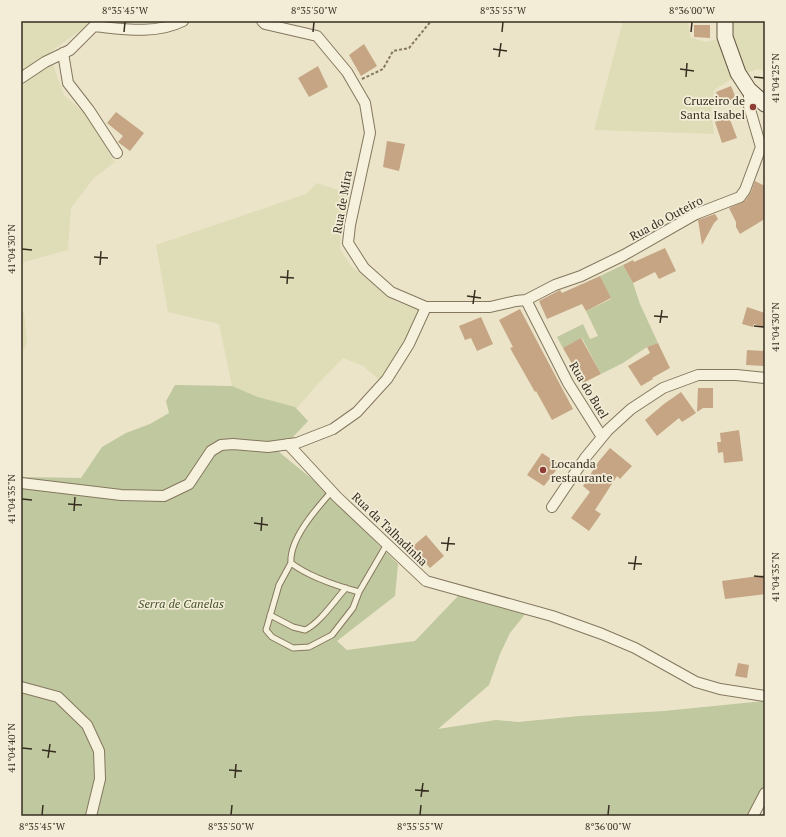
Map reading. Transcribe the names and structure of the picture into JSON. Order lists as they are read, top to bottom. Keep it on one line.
{"streets":{"street":["Rua de Mira","Rua do Outeiro","Rua do Buel","Rua da Talhadinha"]},"crossings":[["Rua de Mira","Rua do Outeiro"],["Rua de Mira","Rua do Buel"],["Rua do Outeiro","Rua do Buel"]],"parks":["Serra de Canelas"],"places":["Cruzeiro de Santa Isabel","Locanda restaurante"],"coordinates":["8°35'45\"W","8°35'50\"W","8°35'55\"W","8°36'00\"W","41°04'25\"N","41°04'30\"N","41°04'35\"N","41°04'40\"N"]}
